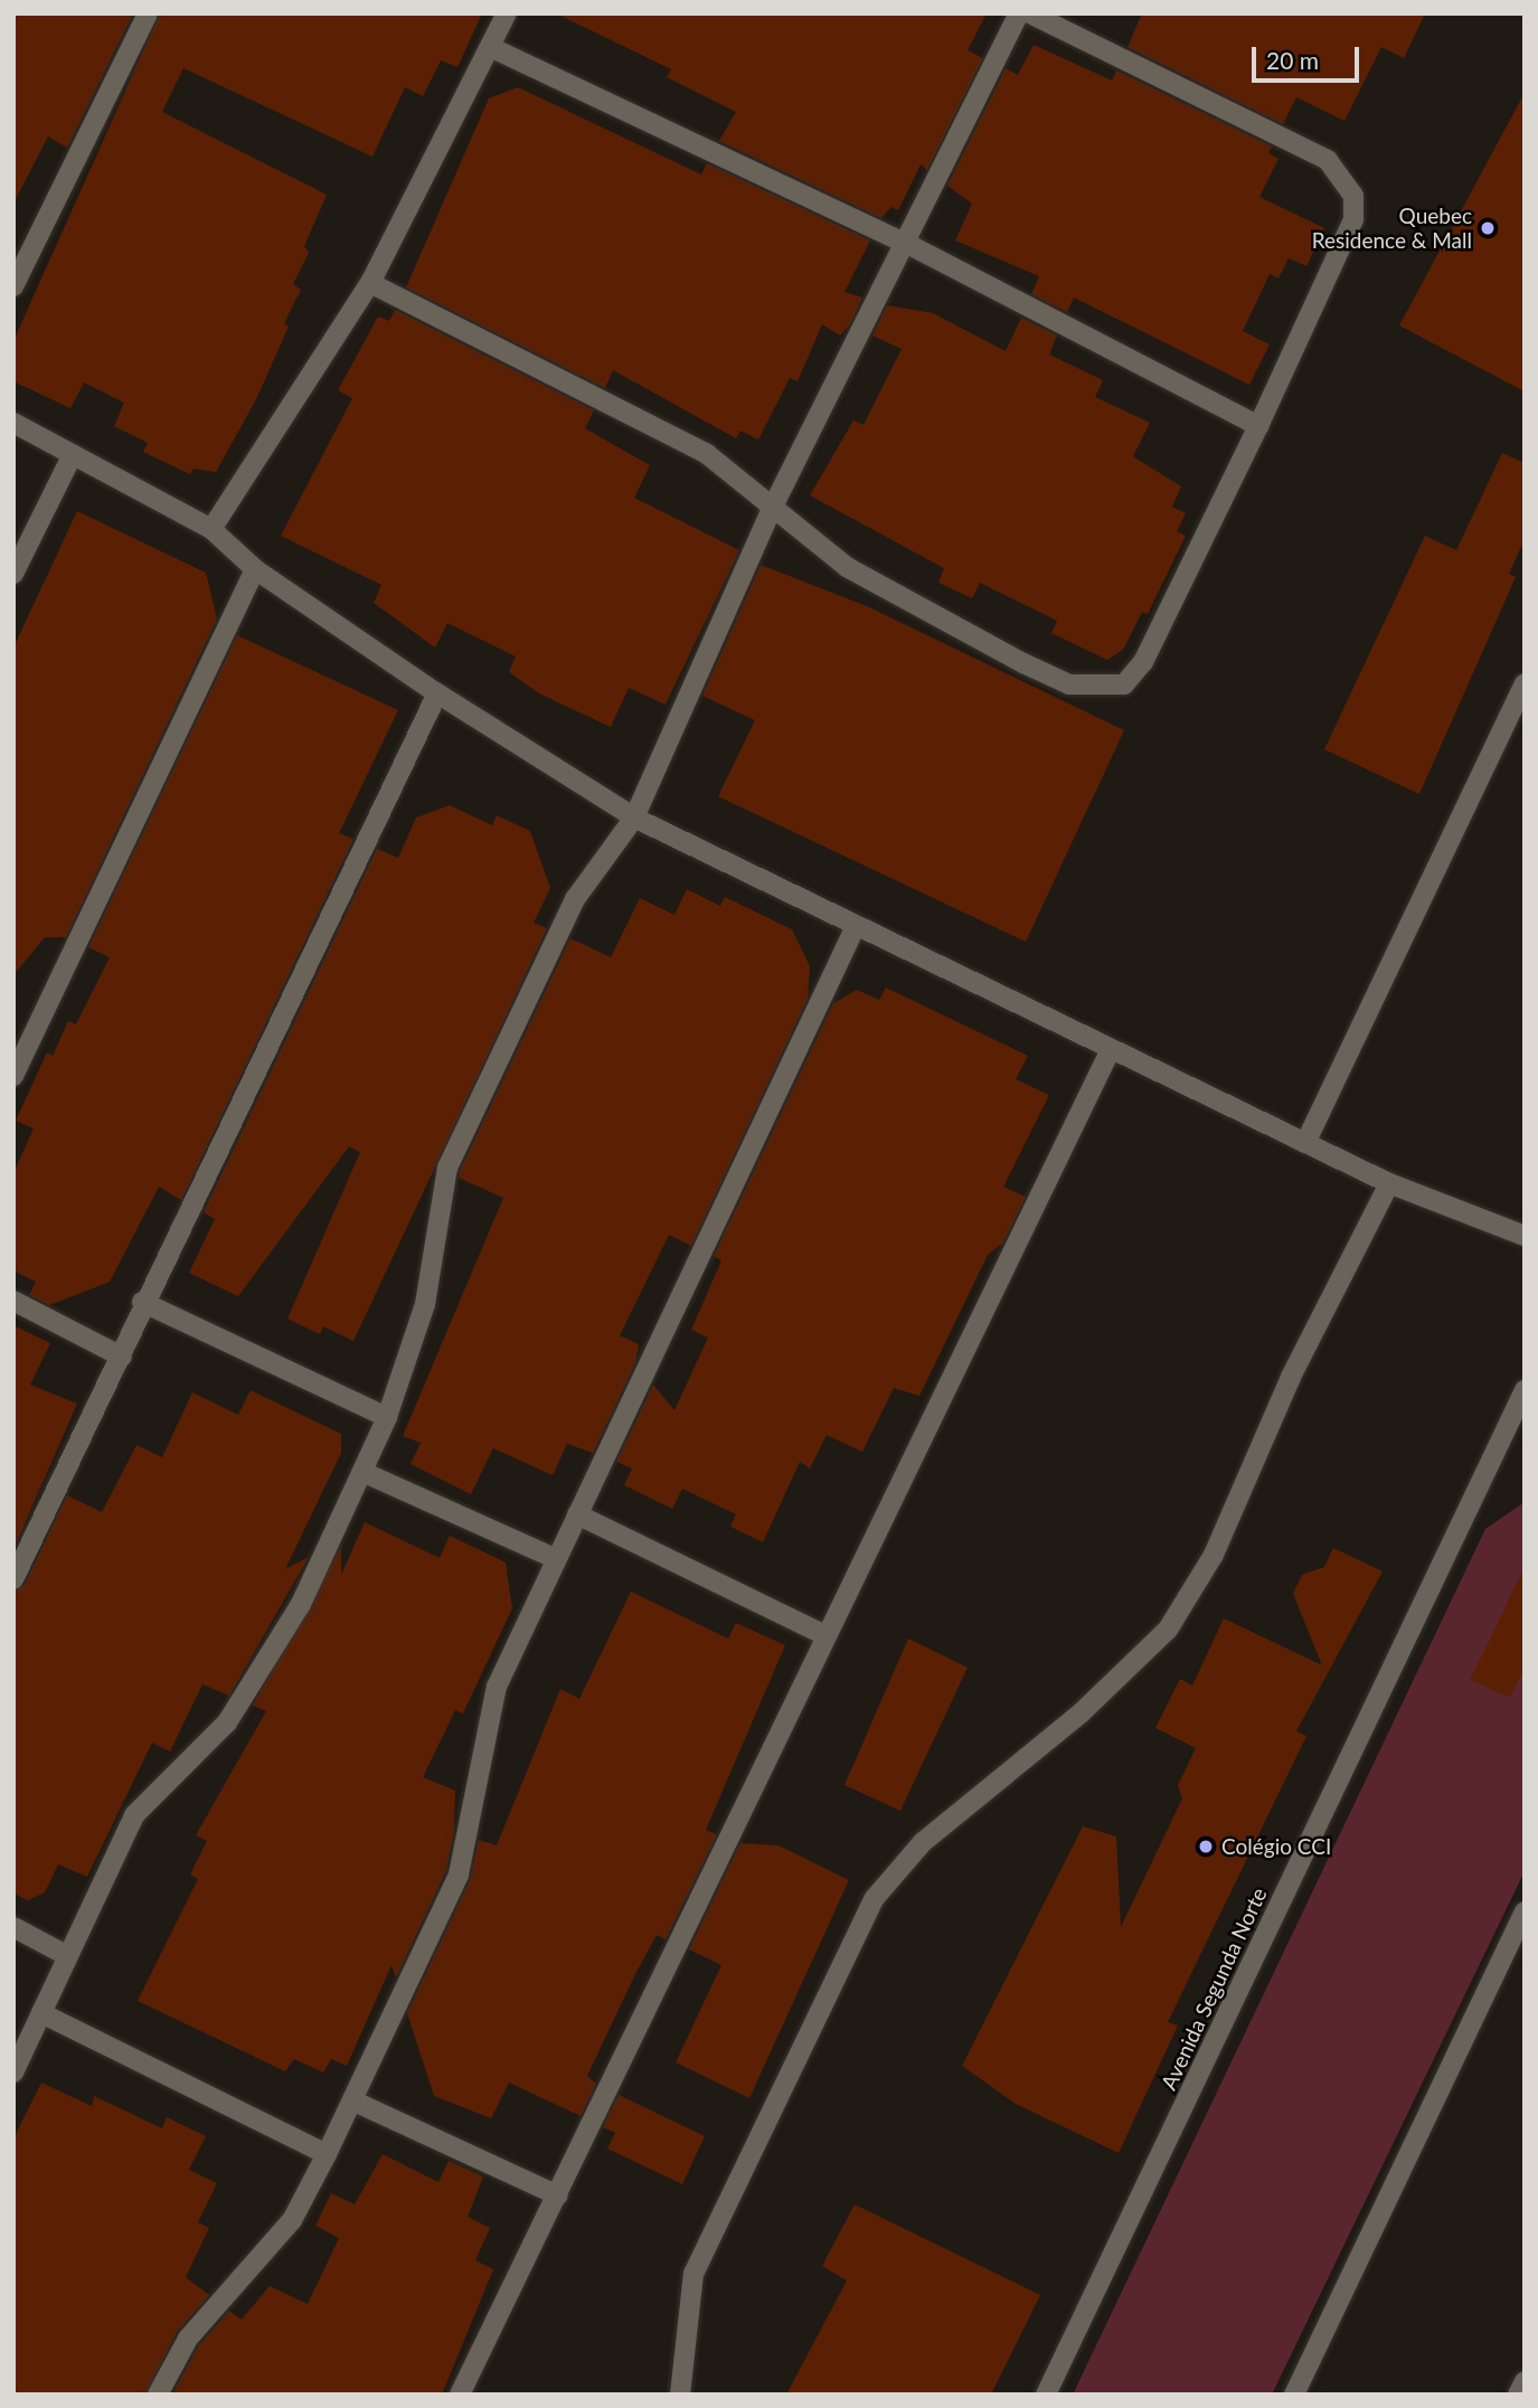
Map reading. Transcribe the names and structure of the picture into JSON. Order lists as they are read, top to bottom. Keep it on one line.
{"streets":{"street":["Avenida Segunda Norte"]},"places":["Quebec Residence & Mall","Colégio CCI"],"scale_bar":"20 m"}
